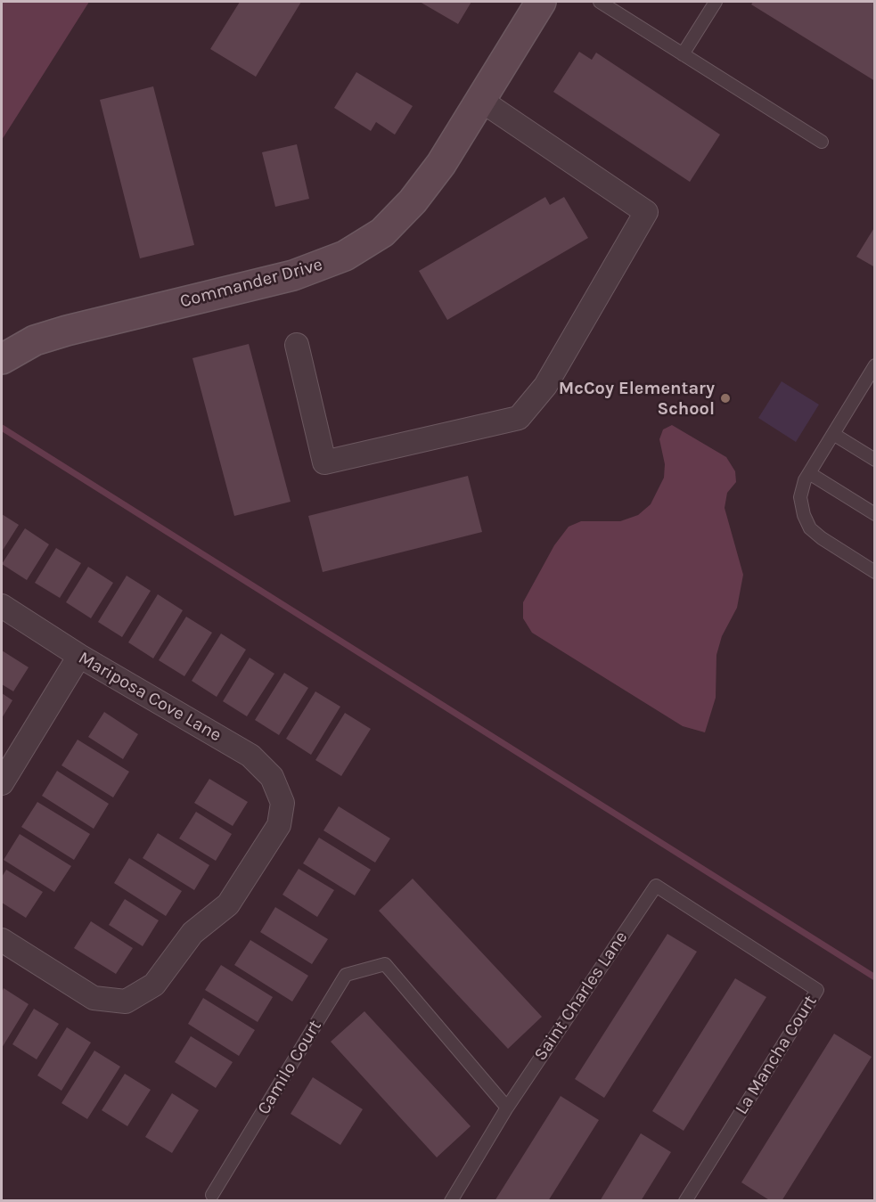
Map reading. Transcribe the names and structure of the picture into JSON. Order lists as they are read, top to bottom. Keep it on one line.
{"streets":{"street":["Commander Drive","Mariposa Cove Lane"],"lane":["Saint Charles Lane","La Mancha Court","Camilo Court"]},"crossings":[["Saint Charles Lane","La Mancha Court"],["Saint Charles Lane","Camilo Court"]],"places":["McCoy Elementary School"]}
